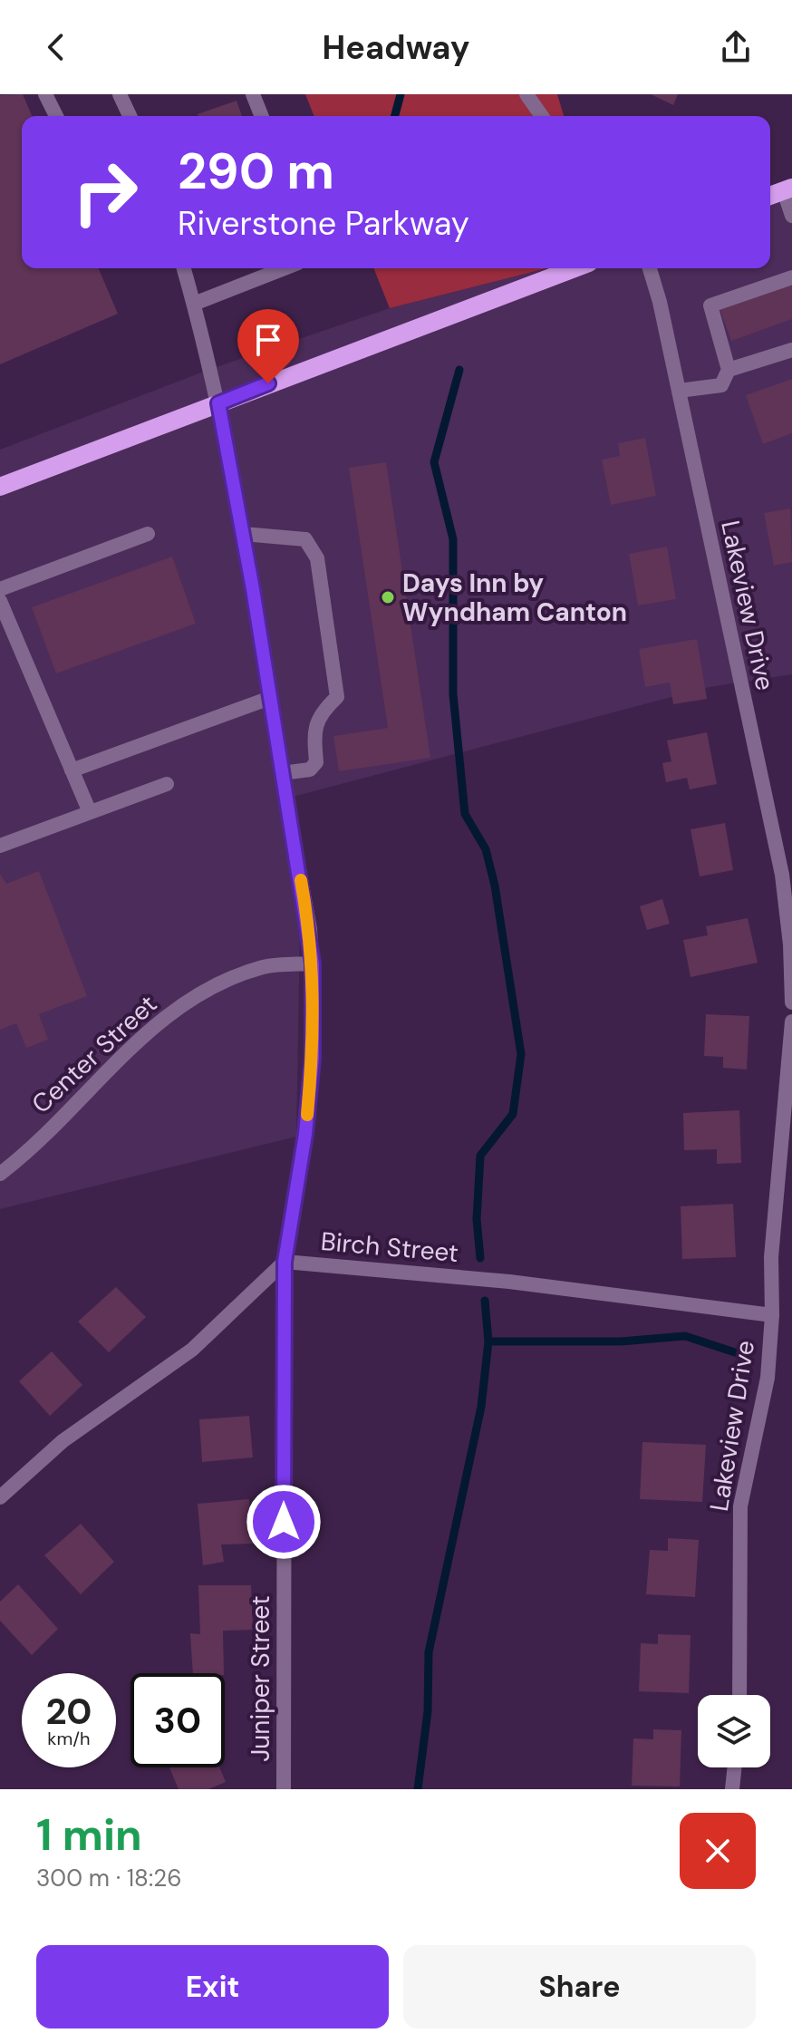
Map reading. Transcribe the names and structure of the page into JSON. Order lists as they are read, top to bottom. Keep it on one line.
{"streets":{"street":["Lakeview Drive","Center Street","Birch Street","Juniper Street"]},"crossings":[["Lakeview Drive","Birch Street"],["Center Street","Juniper Street"],["Birch Street","Juniper Street"]],"places":["Days Inn by Wyndham Canton"],"page":{"header":"Headway","turn":["290 m","Riverstone Parkway"],"speed":"20 km/h","limit":"30","heading":["1 min","300 m · 18:26"],"buttons":["Exit","Share"]}}
